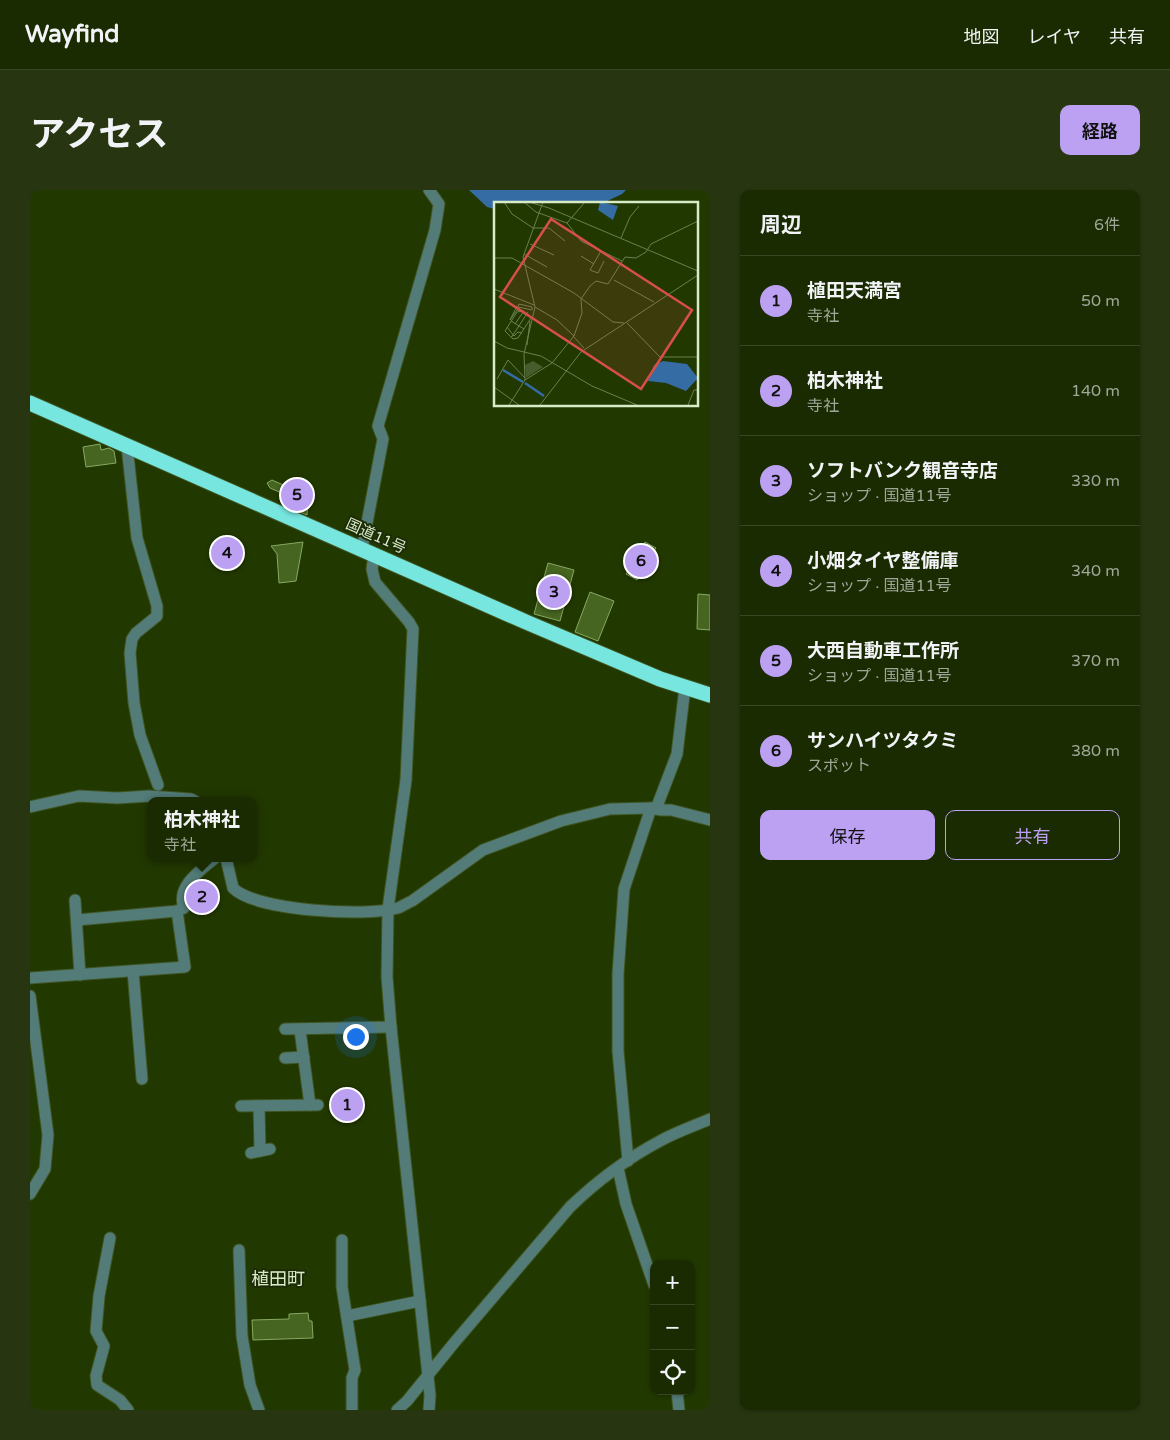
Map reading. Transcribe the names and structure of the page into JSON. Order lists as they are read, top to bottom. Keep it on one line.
{"streets":{"highway":["国道11号"]},"districts":["植田町"],"page":{"header":"Wayfind","nav":["地図","レイヤ","共有"],"title":"アクセス","buttons":["経路",["保存","共有"]],"heading":["周辺","6件"],"list":[{"mark":"1","name":"植田天満宮","note":"寺社","value":"50 m"},{"mark":"2","name":"柏木神社","note":"寺社","value":"140 m"},{"mark":"3","name":"ソフトバンク観音寺店","note":"ショップ · 国道11号","value":"330 m"},{"mark":"4","name":"小畑タイヤ整備庫","note":"ショップ · 国道11号","value":"340 m"},{"mark":"5","name":"大西自動車工作所","note":"ショップ · 国道11号","value":"370 m"},{"mark":"6","name":"サンハイツタクミ","note":"スポット","value":"380 m"}],"pins":["5","4","6","3","2","1"],"popup":["柏木神社","寺社"],"map_buttons":["+","−"]}}
